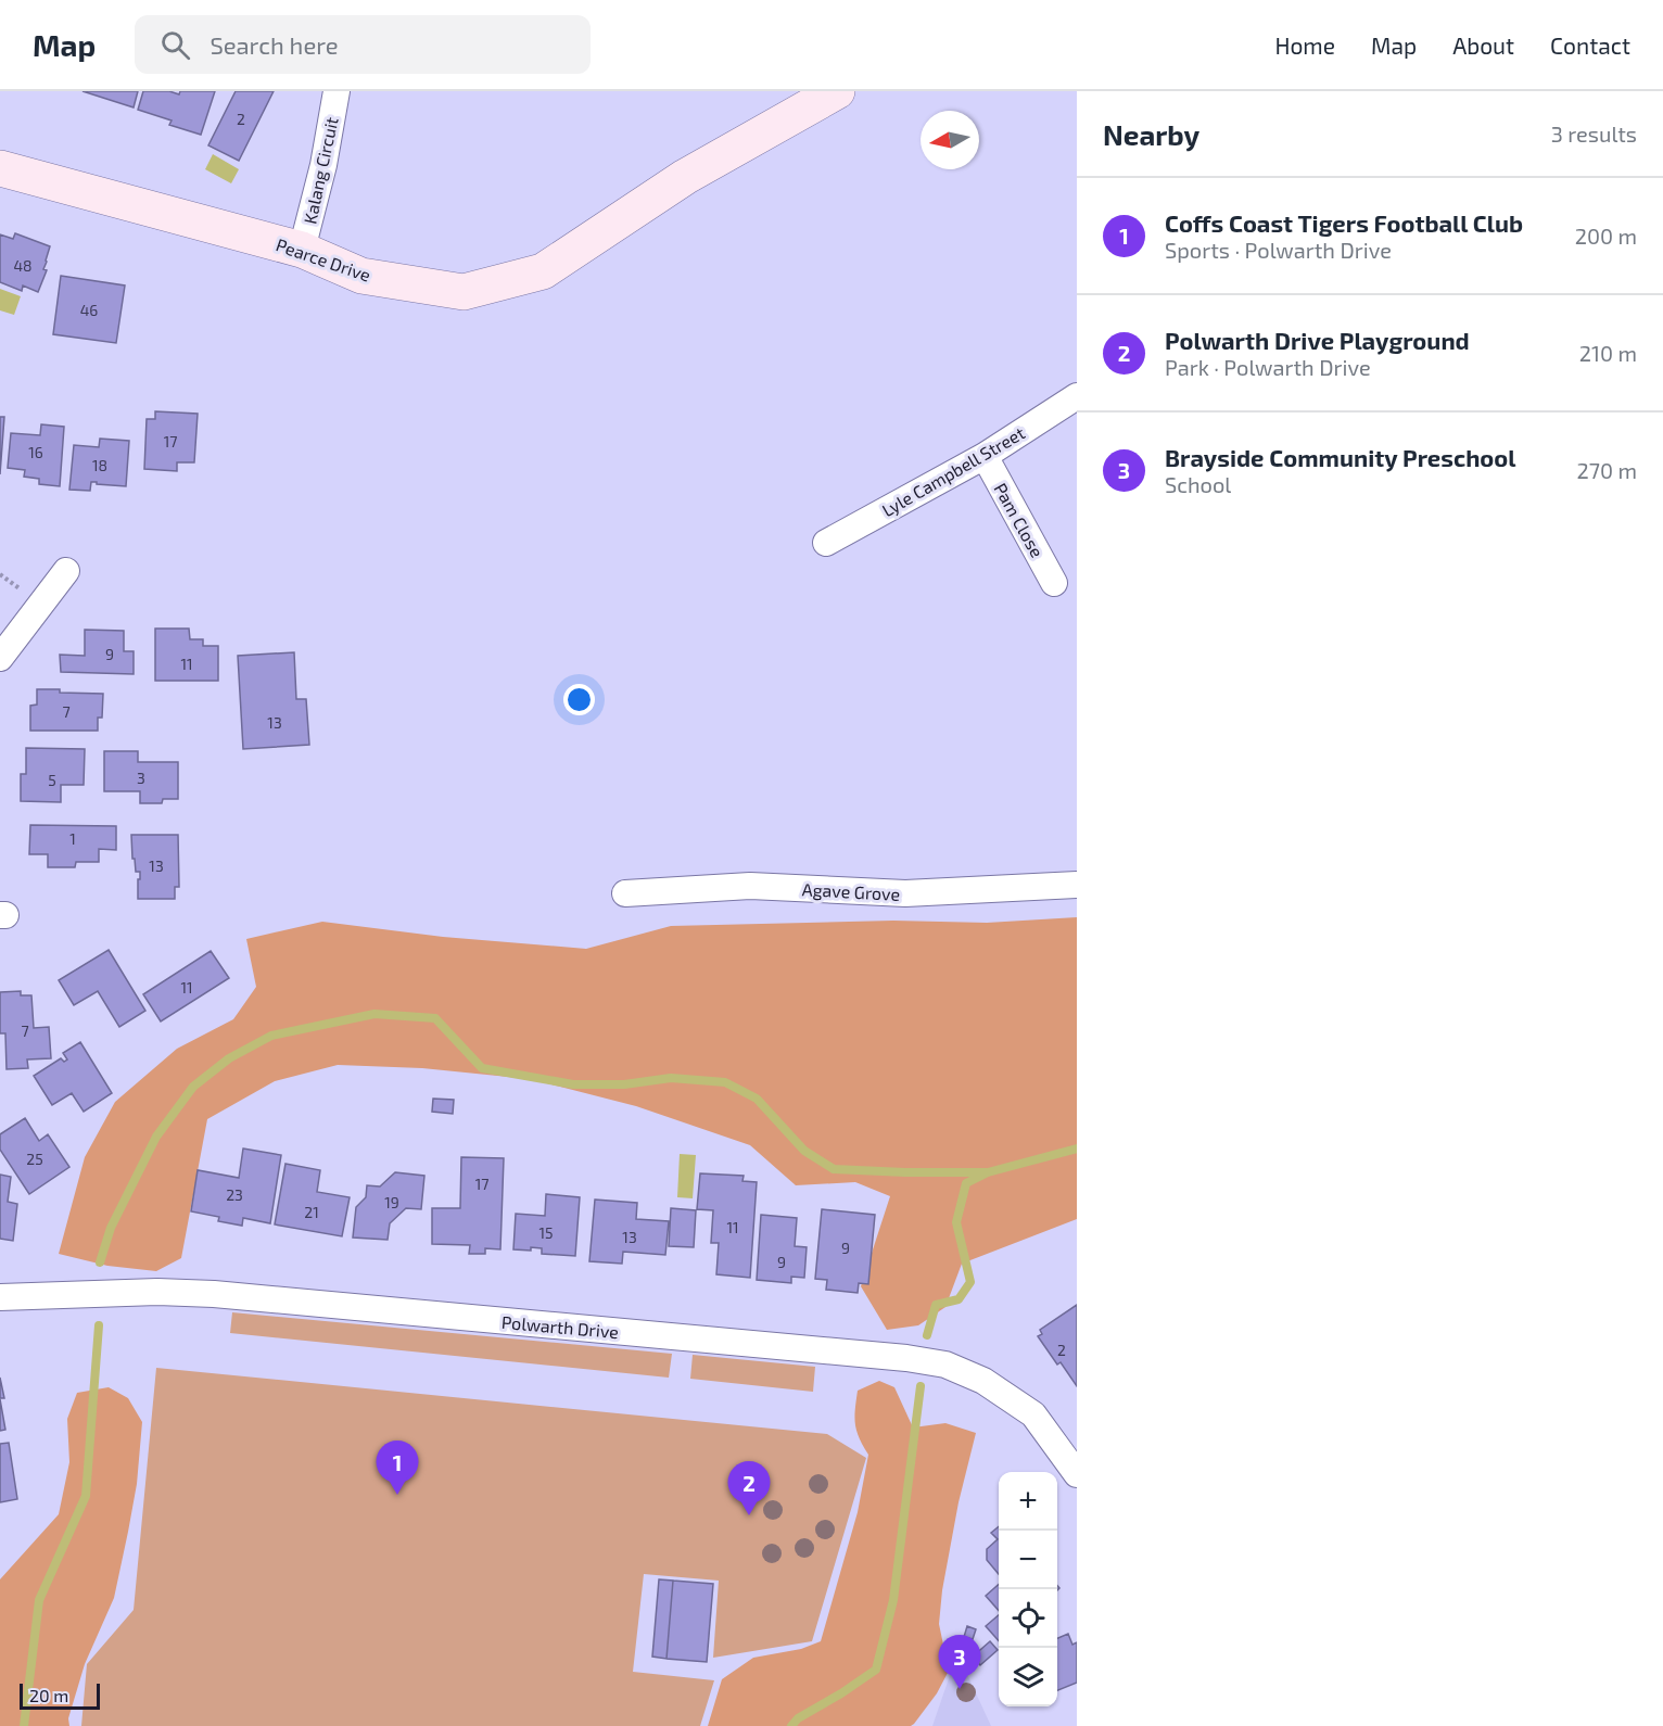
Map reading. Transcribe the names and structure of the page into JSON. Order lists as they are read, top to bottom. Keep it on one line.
{"streets":{"street":["Kalang Circuit","Pearce Drive","Lyle Campbell Street","Pam Close","Agave Grove","Polwarth Drive"]},"crossings":[["Kalang Circuit","Pearce Drive"],["Lyle Campbell Street","Pam Close"]],"house_numbers":["2","48","46","17","16","18","9","11","7","13","3","5","1","13","11","7","25","17","23","19","21","11","15","13","9","9","2"],"scale_bar":"20 m","north":"left","page":{"header":"Map","search":"Search here","nav":["Home","Map","About","Contact"],"heading":["Nearby","3 results"],"list":[{"mark":"1","name":"Coffs Coast Tigers Football Club","note":"Sports · Polwarth Drive","value":"200 m"},{"mark":"2","name":"Polwarth Drive Playground","note":"Park · Polwarth Drive","value":"210 m"},{"mark":"3","name":"Brayside Community Preschool","note":"School","value":"270 m"}],"pins":["1","2","3"],"map_buttons":["+","−"],"scale":"20 m"}}
